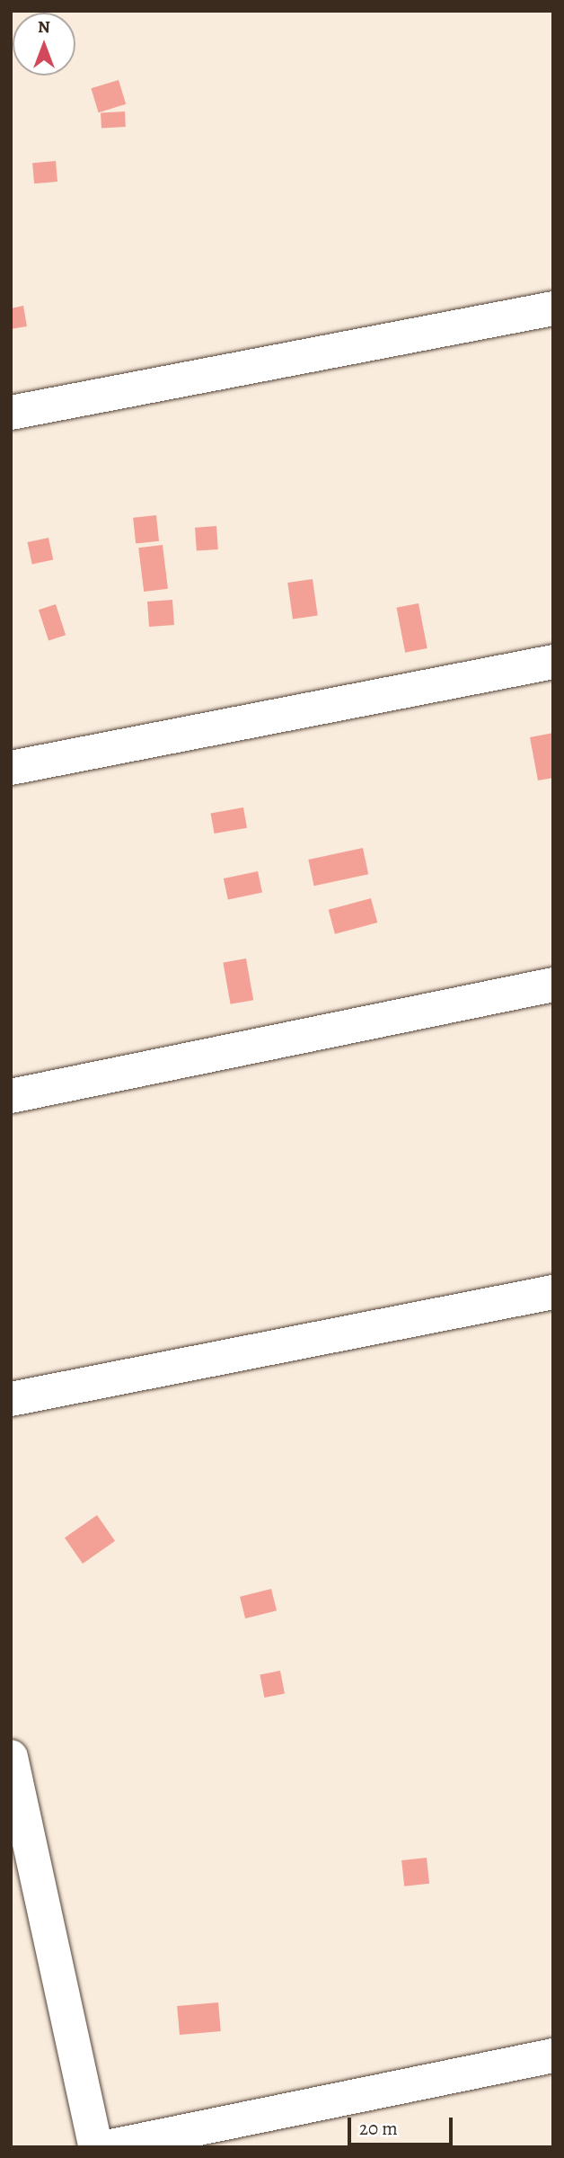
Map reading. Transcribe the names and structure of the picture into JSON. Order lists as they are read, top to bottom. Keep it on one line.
{"scale_bar":"20 m","north":"top"}
